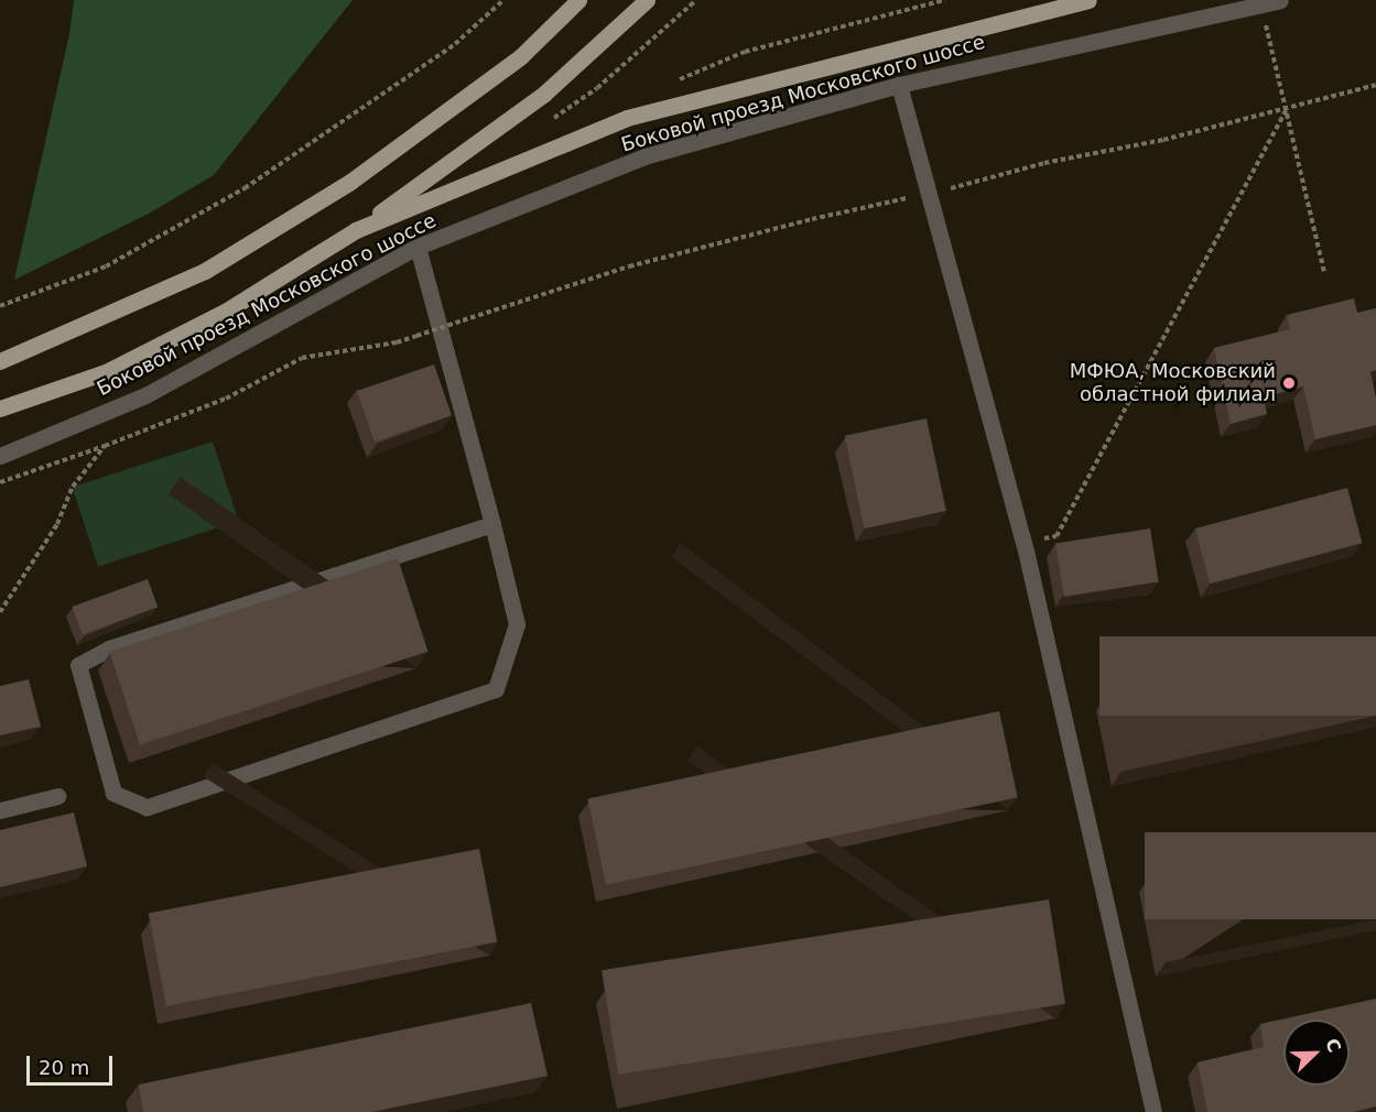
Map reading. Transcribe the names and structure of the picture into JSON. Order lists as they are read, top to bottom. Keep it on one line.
{"streets":{"street":["Боковой проезд Московского шоссе"]},"places":["МФЮА, Московский областной филиал"],"scale_bar":"20 m","north":"top right"}
